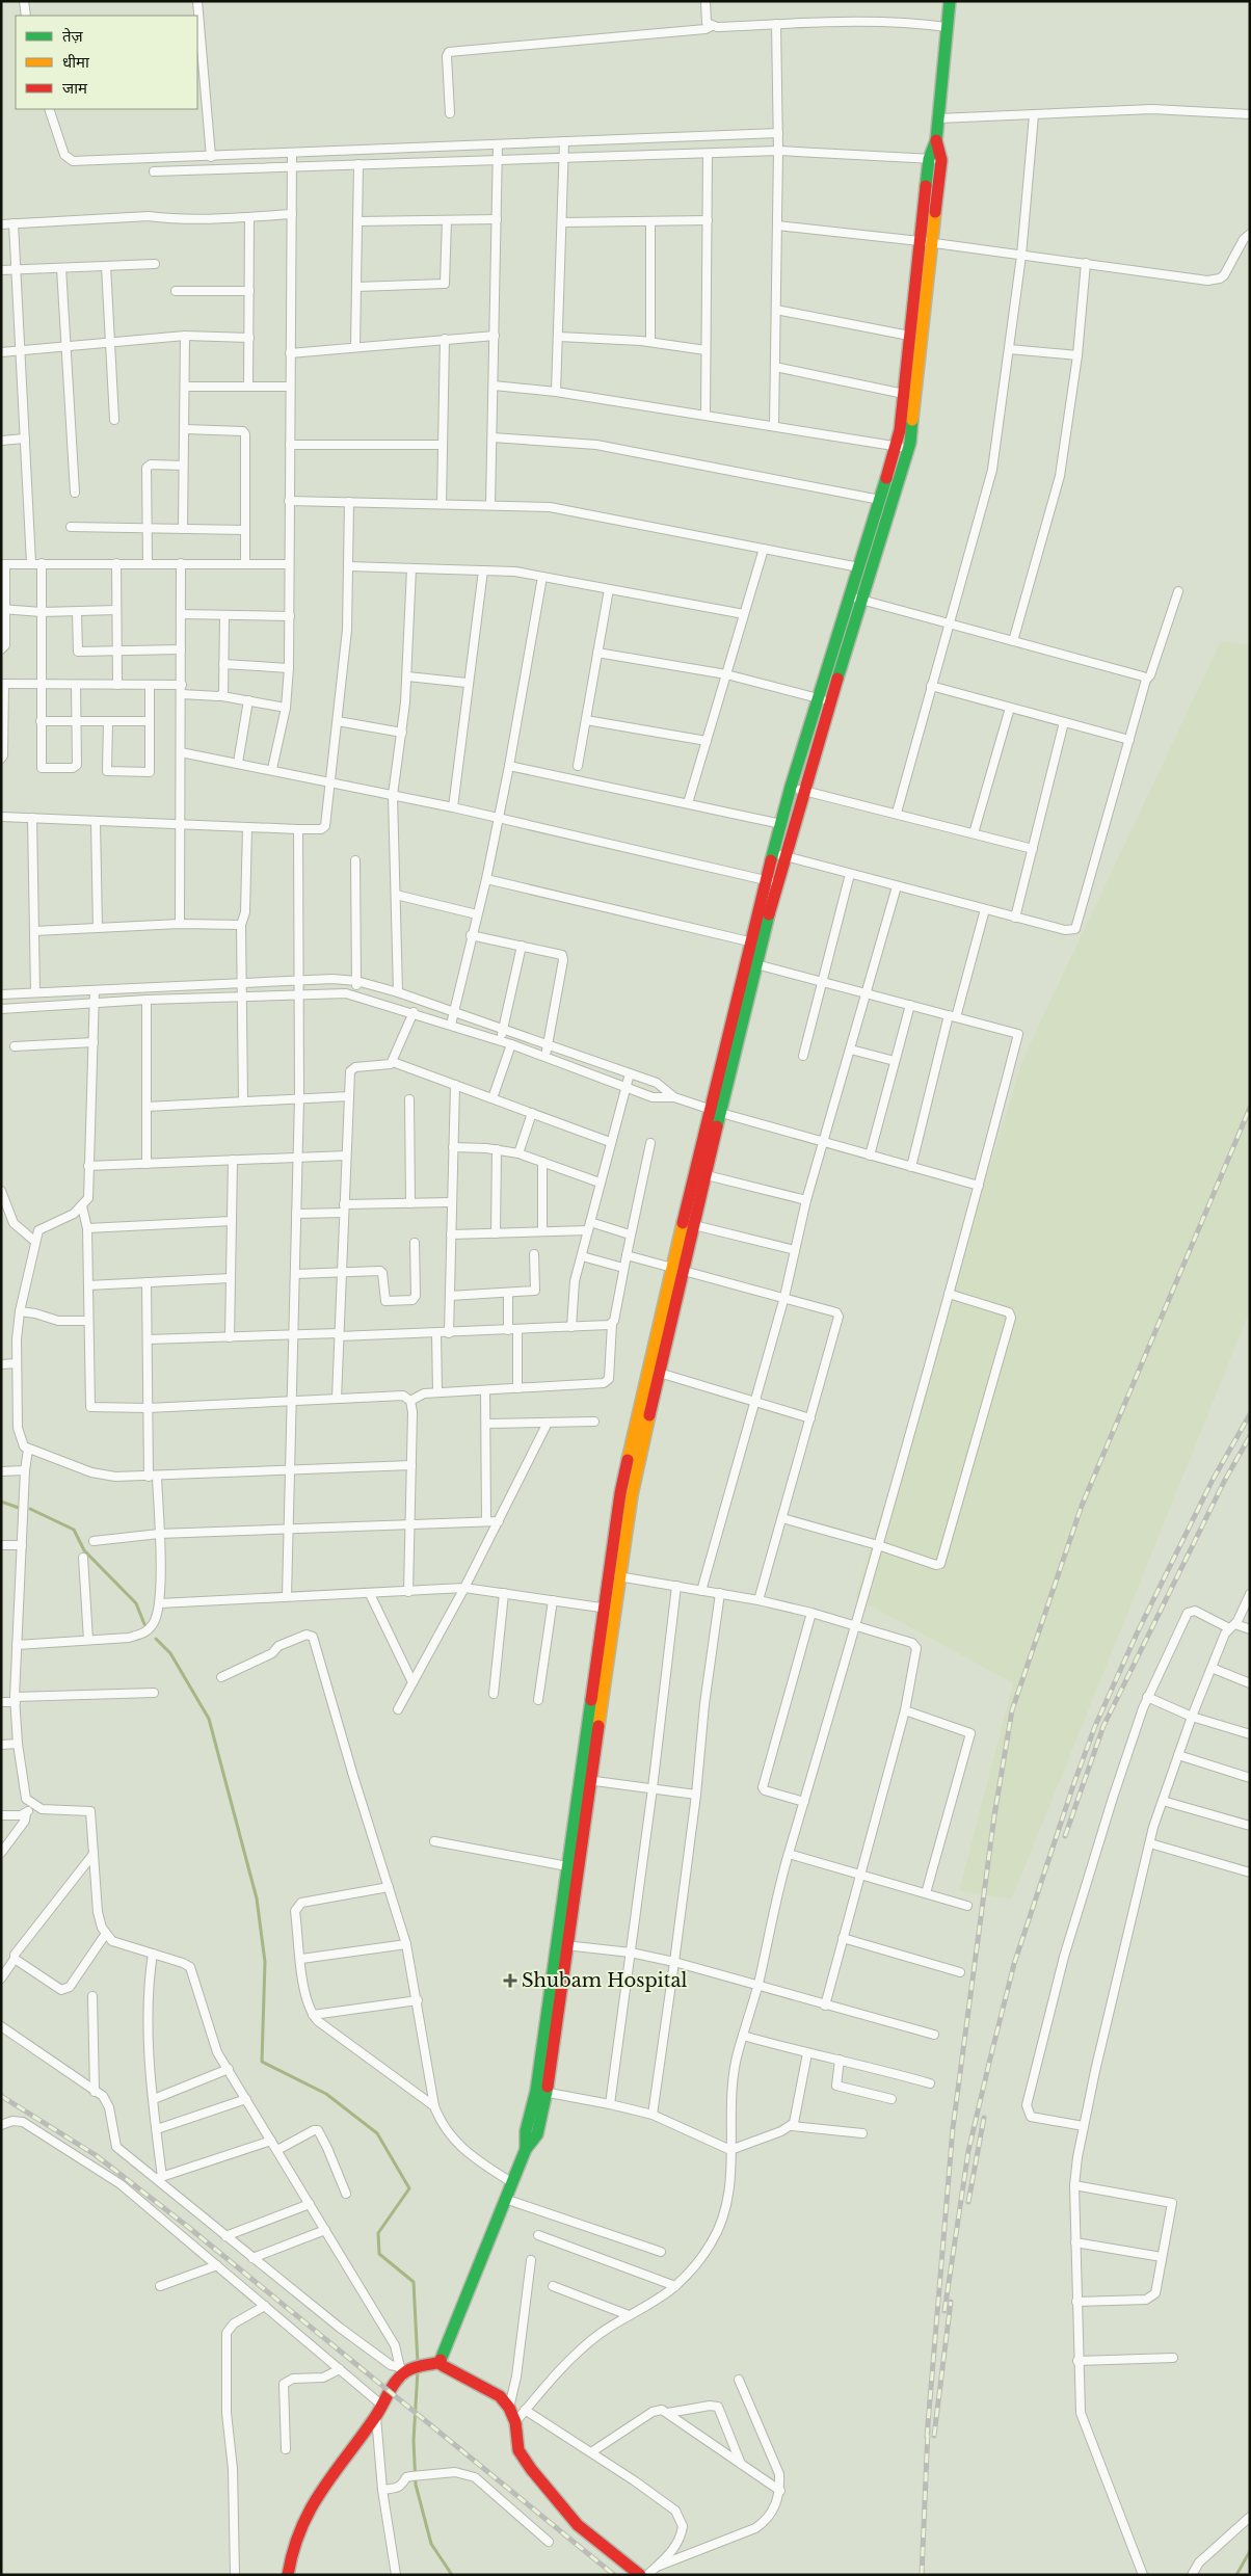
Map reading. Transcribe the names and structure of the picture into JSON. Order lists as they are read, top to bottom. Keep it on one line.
{"places":{"health":["Shubam Hospital"]},"legend":["तेज़","धीमा","जाम"]}
